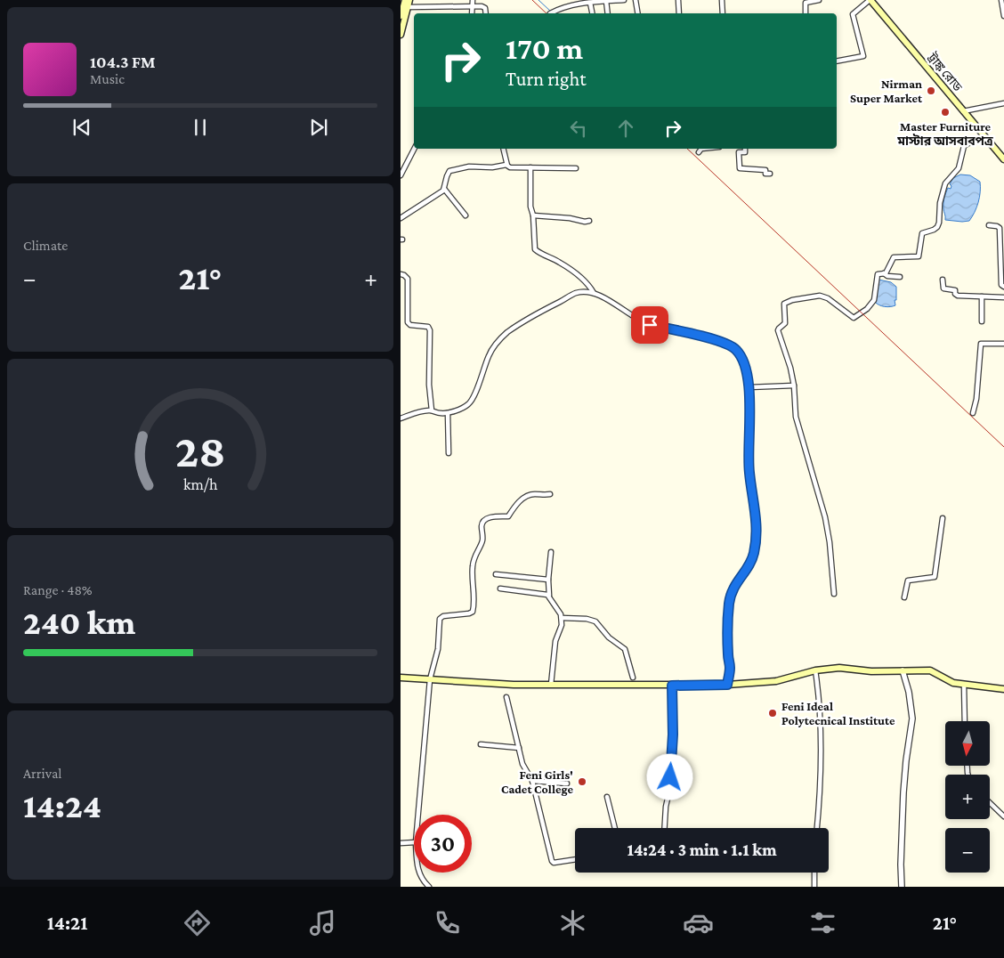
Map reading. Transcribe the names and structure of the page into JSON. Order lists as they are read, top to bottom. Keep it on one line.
{"streets":{"main road":["ট্রাঙ্ক রোড"]},"places":["Nirman Super Market","Master Furniture মাস্টার আসবাবপত্র","Feni Ideal Polytecnical Institute","Feni Girls' Cadet College"],"north":"bottom","page":{"turn":["170 m","Turn right"],"song":["104.3 FM","Music"],"tile":["Climate",["Range · 48%","240 km"],["Arrival","14:24"]],"heat":["−","21°","+"],"map_buttons":["+","−"],"limit":"30","trip":"14:24 · 3 min · 1.1 km","tabs":["14:21","21°"],"gauge":["28","km/h"]}}
